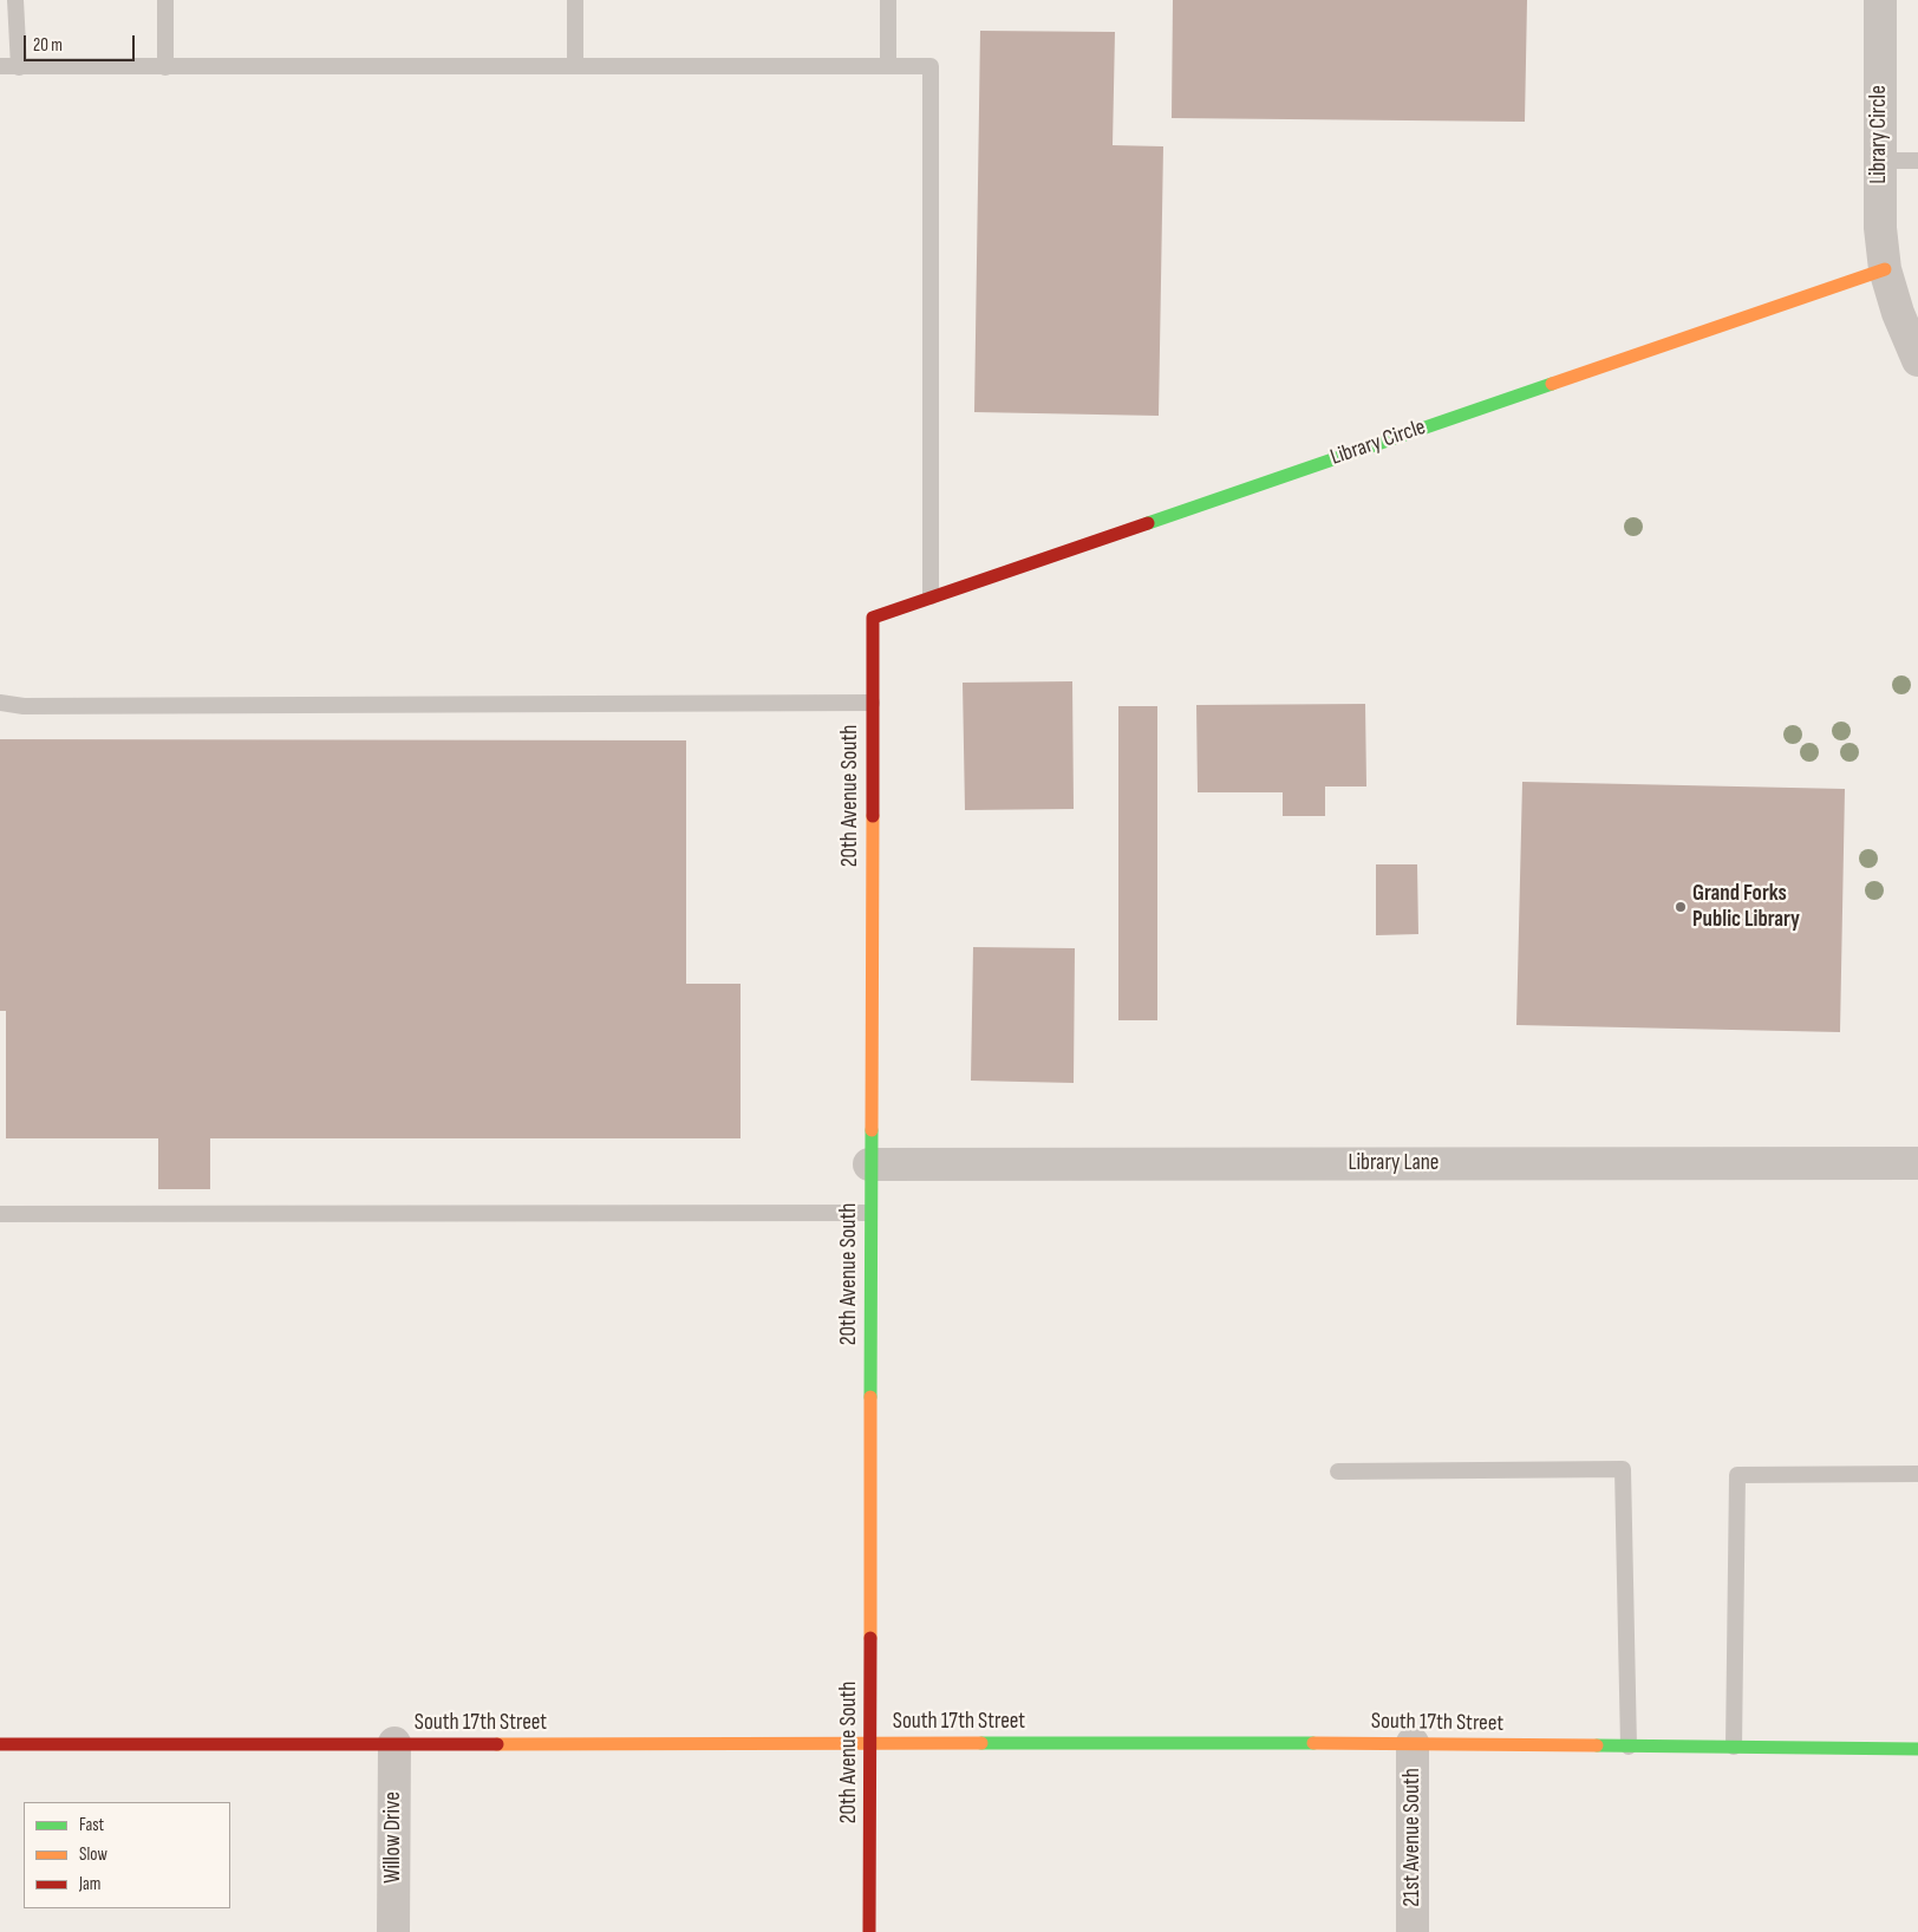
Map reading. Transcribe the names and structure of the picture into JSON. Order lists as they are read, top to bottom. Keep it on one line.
{"streets":{"street":["Library Circle","20th Avenue South","Library Lane","South 17th Street","Willow Drive","21st Avenue South"]},"crossings":[["Library Circle","20th Avenue South"],["20th Avenue South","Library Lane"],["20th Avenue South","South 17th Street"],["South 17th Street","Willow Drive"],["South 17th Street","21st Avenue South"]],"places":["Grand Forks Public Library"],"legend":["Fast","Slow","Jam"],"scale_bar":"20 m"}
